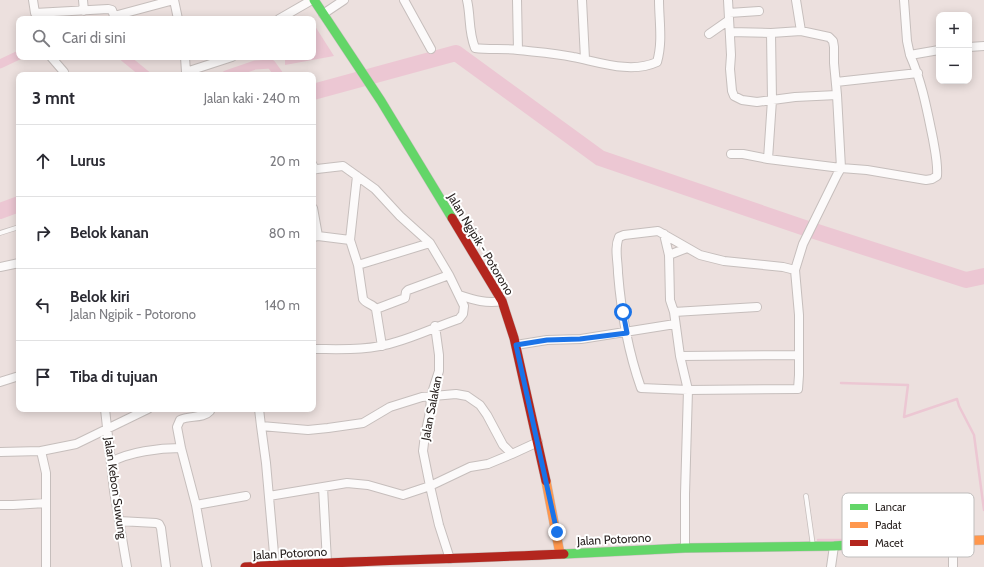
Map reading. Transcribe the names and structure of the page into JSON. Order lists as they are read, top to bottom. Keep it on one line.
{"streets":{"street":["Jalan Ngipik - Potorono","Jalan Salakan","Jalan Kebon Suwung","Jalan Potorono"]},"crossings":[["Jalan Ngipik - Potorono","Jalan Potorono"],["Jalan Salakan","Jalan Potorono"]],"legend":["Lancar","Padat","Macet"],"page":{"map_buttons":["+","−"],"search":"Cari di sini","heading":["3 mnt","Jalan kaki · 240 m"],"list":[["Lurus","20 m"],["Belok kanan","80 m"],["Belok kiri","Jalan Ngipik - Potorono","140 m"],"Tiba di tujuan"]}}
